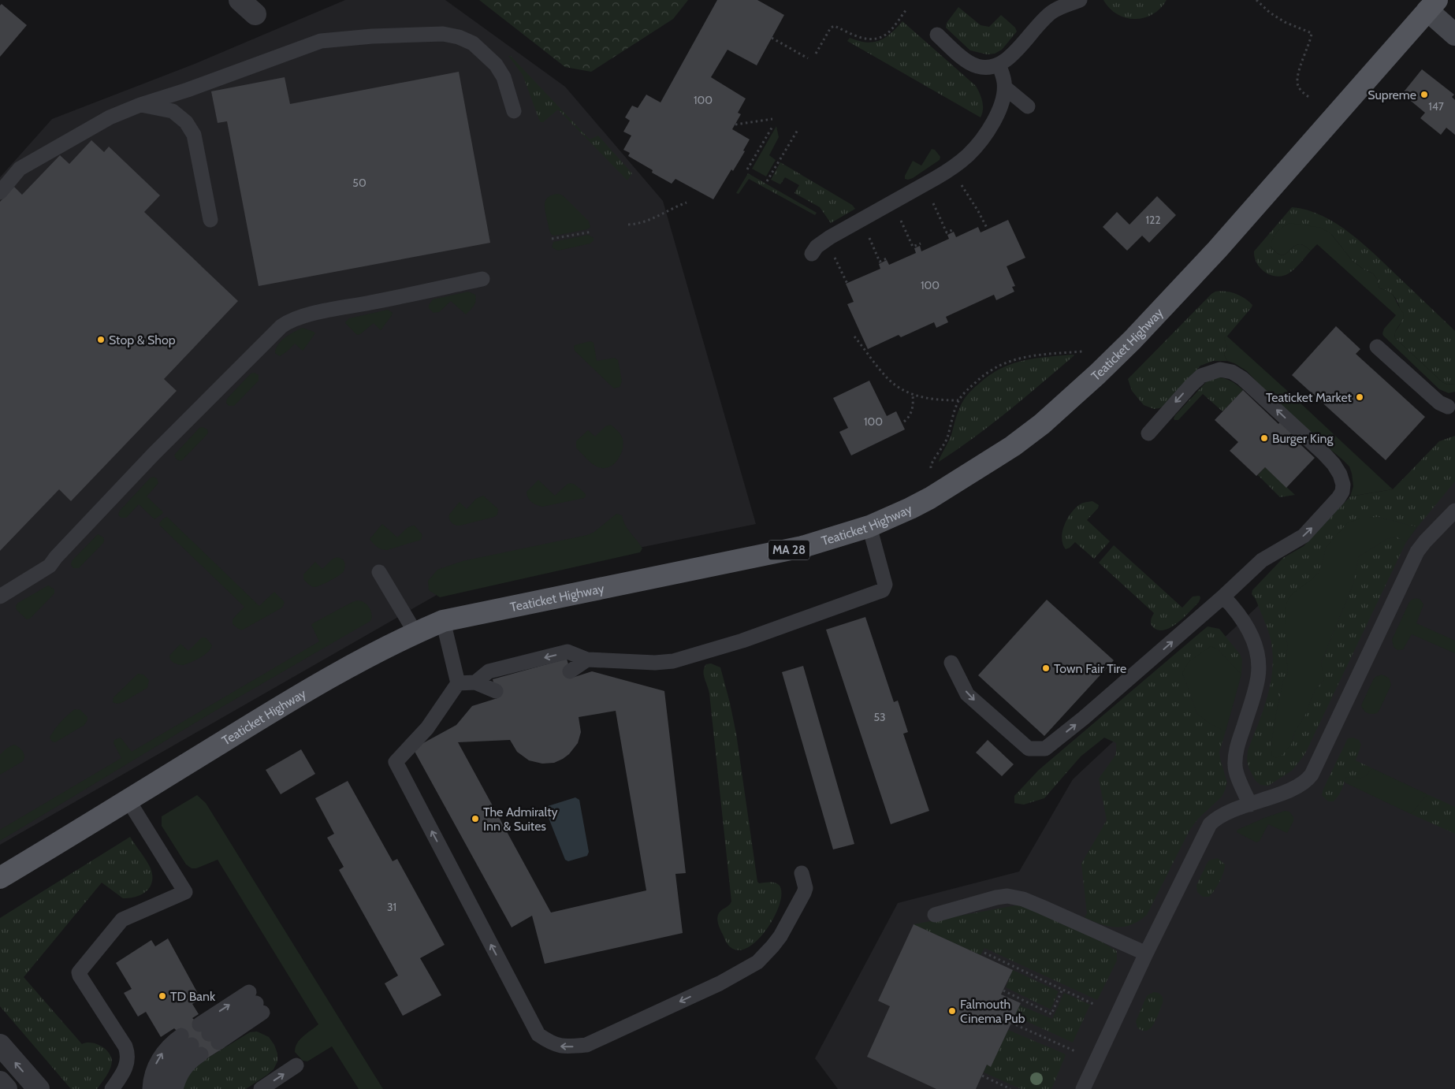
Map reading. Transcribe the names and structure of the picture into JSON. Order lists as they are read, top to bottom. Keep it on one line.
{"streets":{"main road":["Teaticket Highway","MA 28"]},"places":["Supreme","Stop & Shop","Teaticket Market","Burger King","Town Fair Tire","The Admiralty Inn & Suites","TD Bank","Falmouth Cinema Pub"],"house_numbers":["100","147","50","122","100","100","53","31"]}
